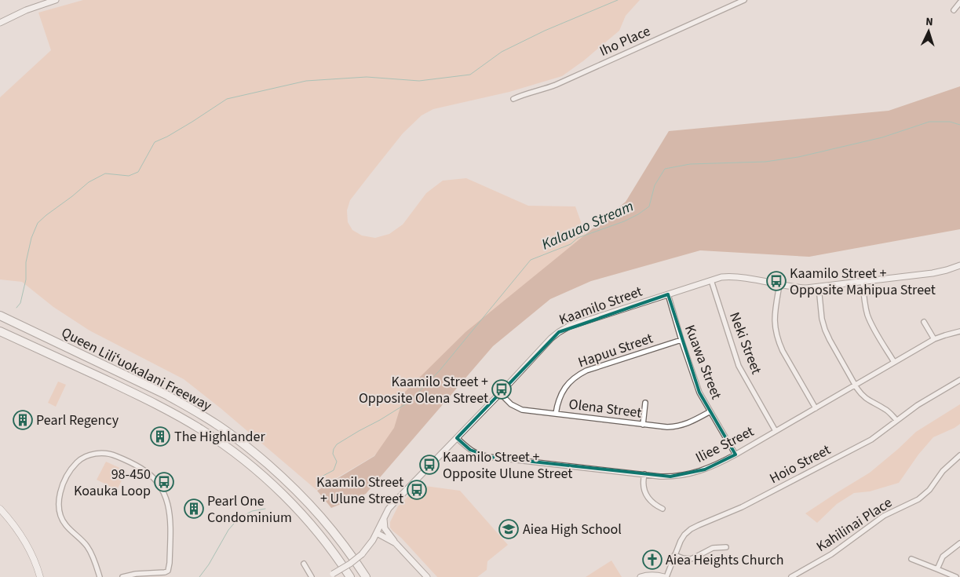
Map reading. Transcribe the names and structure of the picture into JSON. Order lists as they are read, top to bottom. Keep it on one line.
{"streets":{"highway":["Queen Liliʻuokalani Freeway"],"street":["Iho Place","Kaamilo Street","Neki Street","Hapuu Street","Kuawa Street","Olena Street","Iliee Street","Hoio Street","Kahilinai Place"]},"crossings":[["Kaamilo Street","Neki Street"],["Kaamilo Street","Kuawa Street"],["Kaamilo Street","Olena Street"],["Kaamilo Street","Iliee Street"],["Neki Street","Iliee Street"],["Hapuu Street","Kuawa Street"],["Hapuu Street","Olena Street"],["Kuawa Street","Olena Street"],["Kuawa Street","Iliee Street"]],"water":["Kalauao Stream"],"places":{"bus stop":["Kaamilo Street + Opposite Mahipua Street","Kaamilo Street + Opposite Olena Street","Kaamilo Street + Opposite Ulune Street","98-450 Koauka Loop","Kaamilo Street + Ulune Street"],"building":["Pearl Regency","The Highlander","Pearl One Condominium"],"school or university":["Aiea High School"],"church":["Aiea Heights Church"]},"north":"top"}
